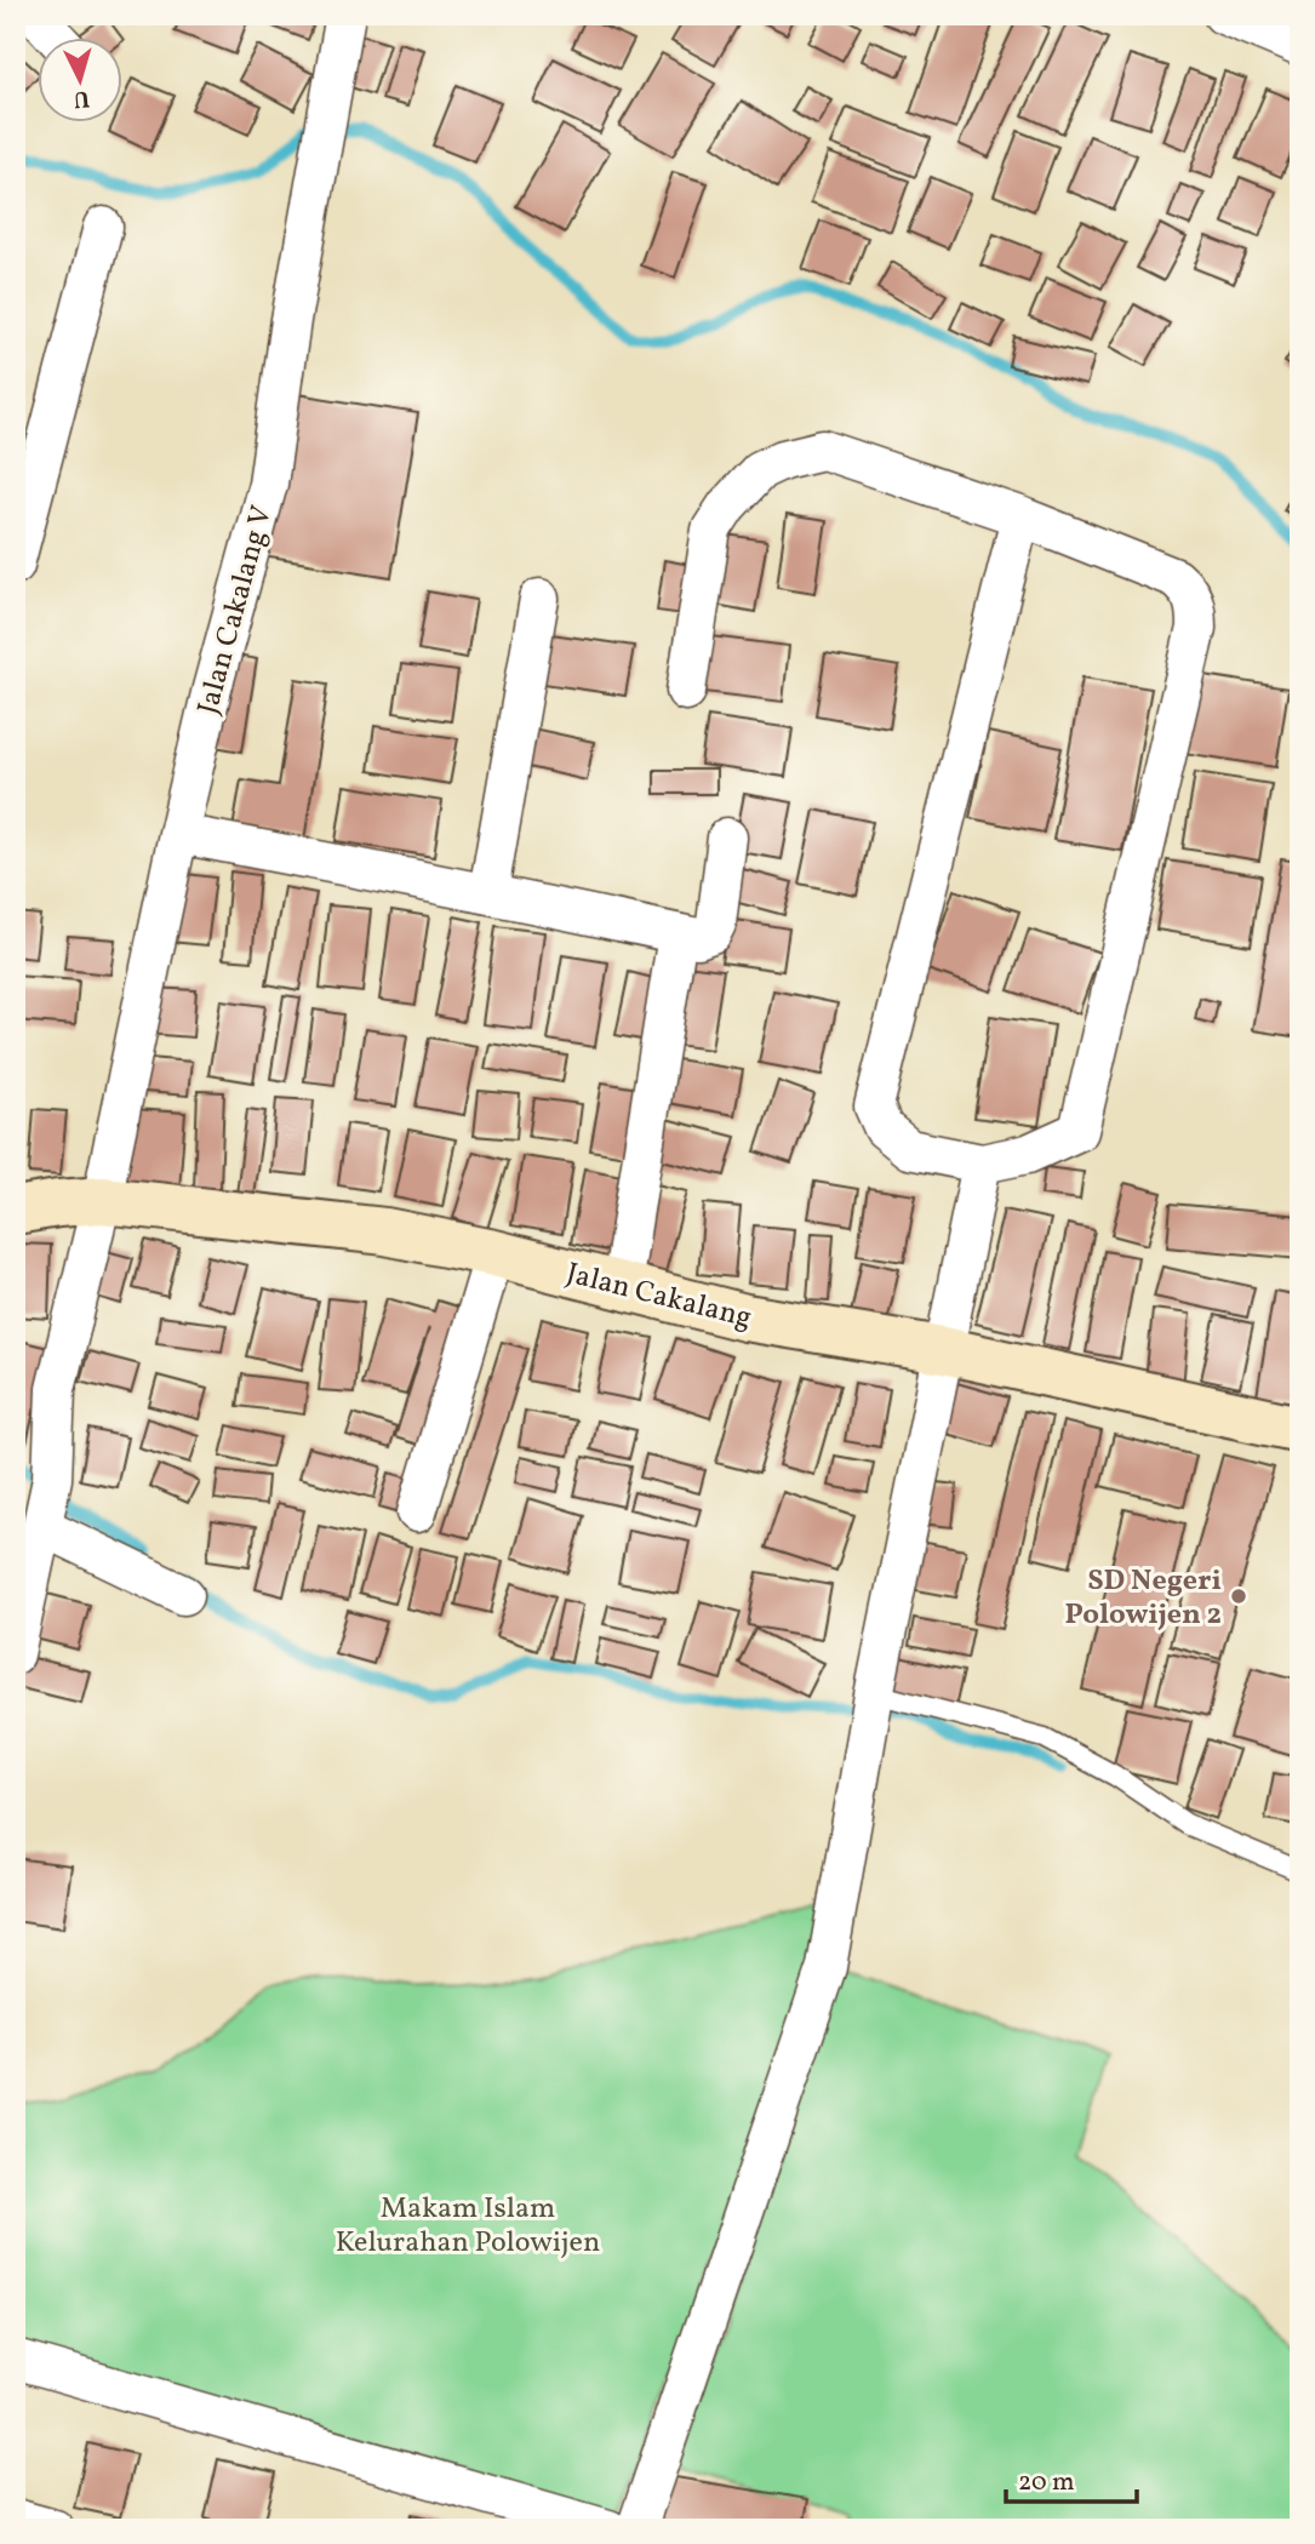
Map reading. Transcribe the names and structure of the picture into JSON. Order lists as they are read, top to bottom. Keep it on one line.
{"streets":{"street":["Jalan Cakalang V","Jalan Cakalang"]},"crossings":[["Jalan Cakalang V","Jalan Cakalang"]],"parks":["Makam Islam Kelurahan Polowijen"],"places":["SD Negeri Polowijen 2"],"scale_bar":"20 m","north":"bottom"}
